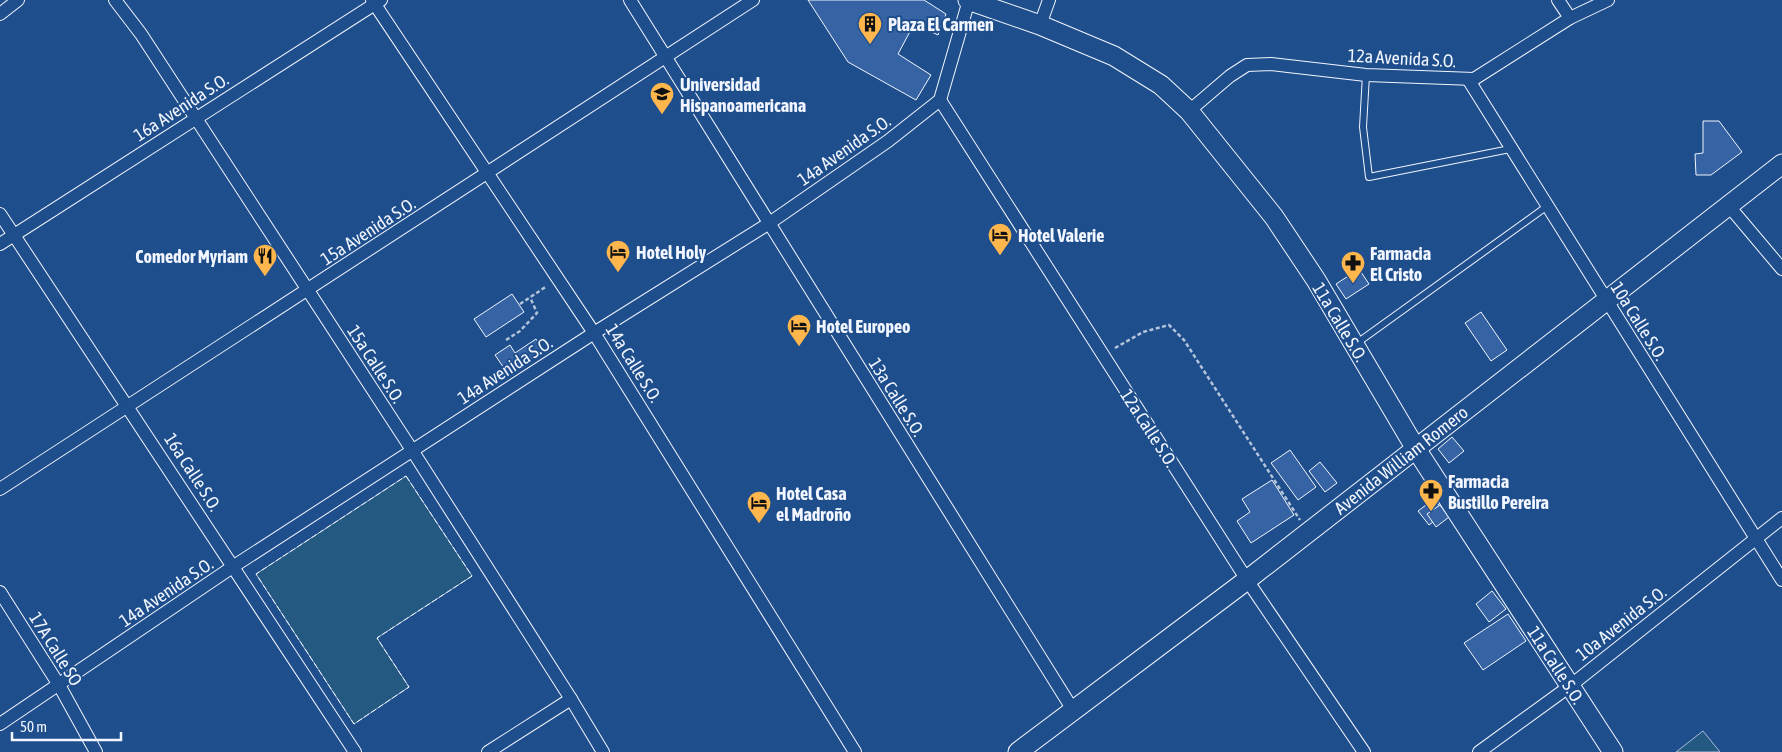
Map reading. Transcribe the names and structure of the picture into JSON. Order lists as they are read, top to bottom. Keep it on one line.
{"streets":{"street":["12a Avenida S.O.","16a Avenida S.O.","14a Avenida S.O.","15a Avenida S.O.","10a Calle S.O.","11a Calle S.O.","14a Calle S.O.","15a Calle S.O.","13a Calle S.O.","12a Calle S.O.","Avenida William Romero","16a Calle S.O.","10a Avenida S.O.","17A Calle SO"]},"crossings":[["12a Avenida S.O.","10a Calle S.O."],["12a Avenida S.O.","11a Calle S.O."],["16a Avenida S.O.","14a Calle S.O."],["16a Avenida S.O.","15a Calle S.O."],["16a Avenida S.O.","16a Calle S.O."],["14a Avenida S.O.","14a Calle S.O."],["14a Avenida S.O.","15a Calle S.O."],["14a Avenida S.O.","13a Calle S.O."],["14a Avenida S.O.","12a Calle S.O."],["14a Avenida S.O.","16a Calle S.O."],["14a Avenida S.O.","17A Calle SO"],["15a Avenida S.O.","14a Calle S.O."],["15a Avenida S.O.","15a Calle S.O."],["15a Avenida S.O.","13a Calle S.O."],["15a Avenida S.O.","16a Calle S.O."],["10a Calle S.O.","Avenida William Romero"],["10a Calle S.O.","10a Avenida S.O."],["11a Calle S.O.","Avenida William Romero"],["11a Calle S.O.","10a Avenida S.O."],["13a Calle S.O.","Avenida William Romero"],["12a Calle S.O.","Avenida William Romero"]],"places":{"building":["Plaza El Carmen"],"school or university":["Universidad Hispanoamericana"],"hotel":["Hotel Valerie","Hotel Holy","Hotel Europeo","Hotel Casa el Madroño"],"restaurant":["Comedor Myriam"],"pharmacy":["Farmacia El Cristo","Farmacia Bustillo Pereira"]},"scale_bar":"50 m"}
